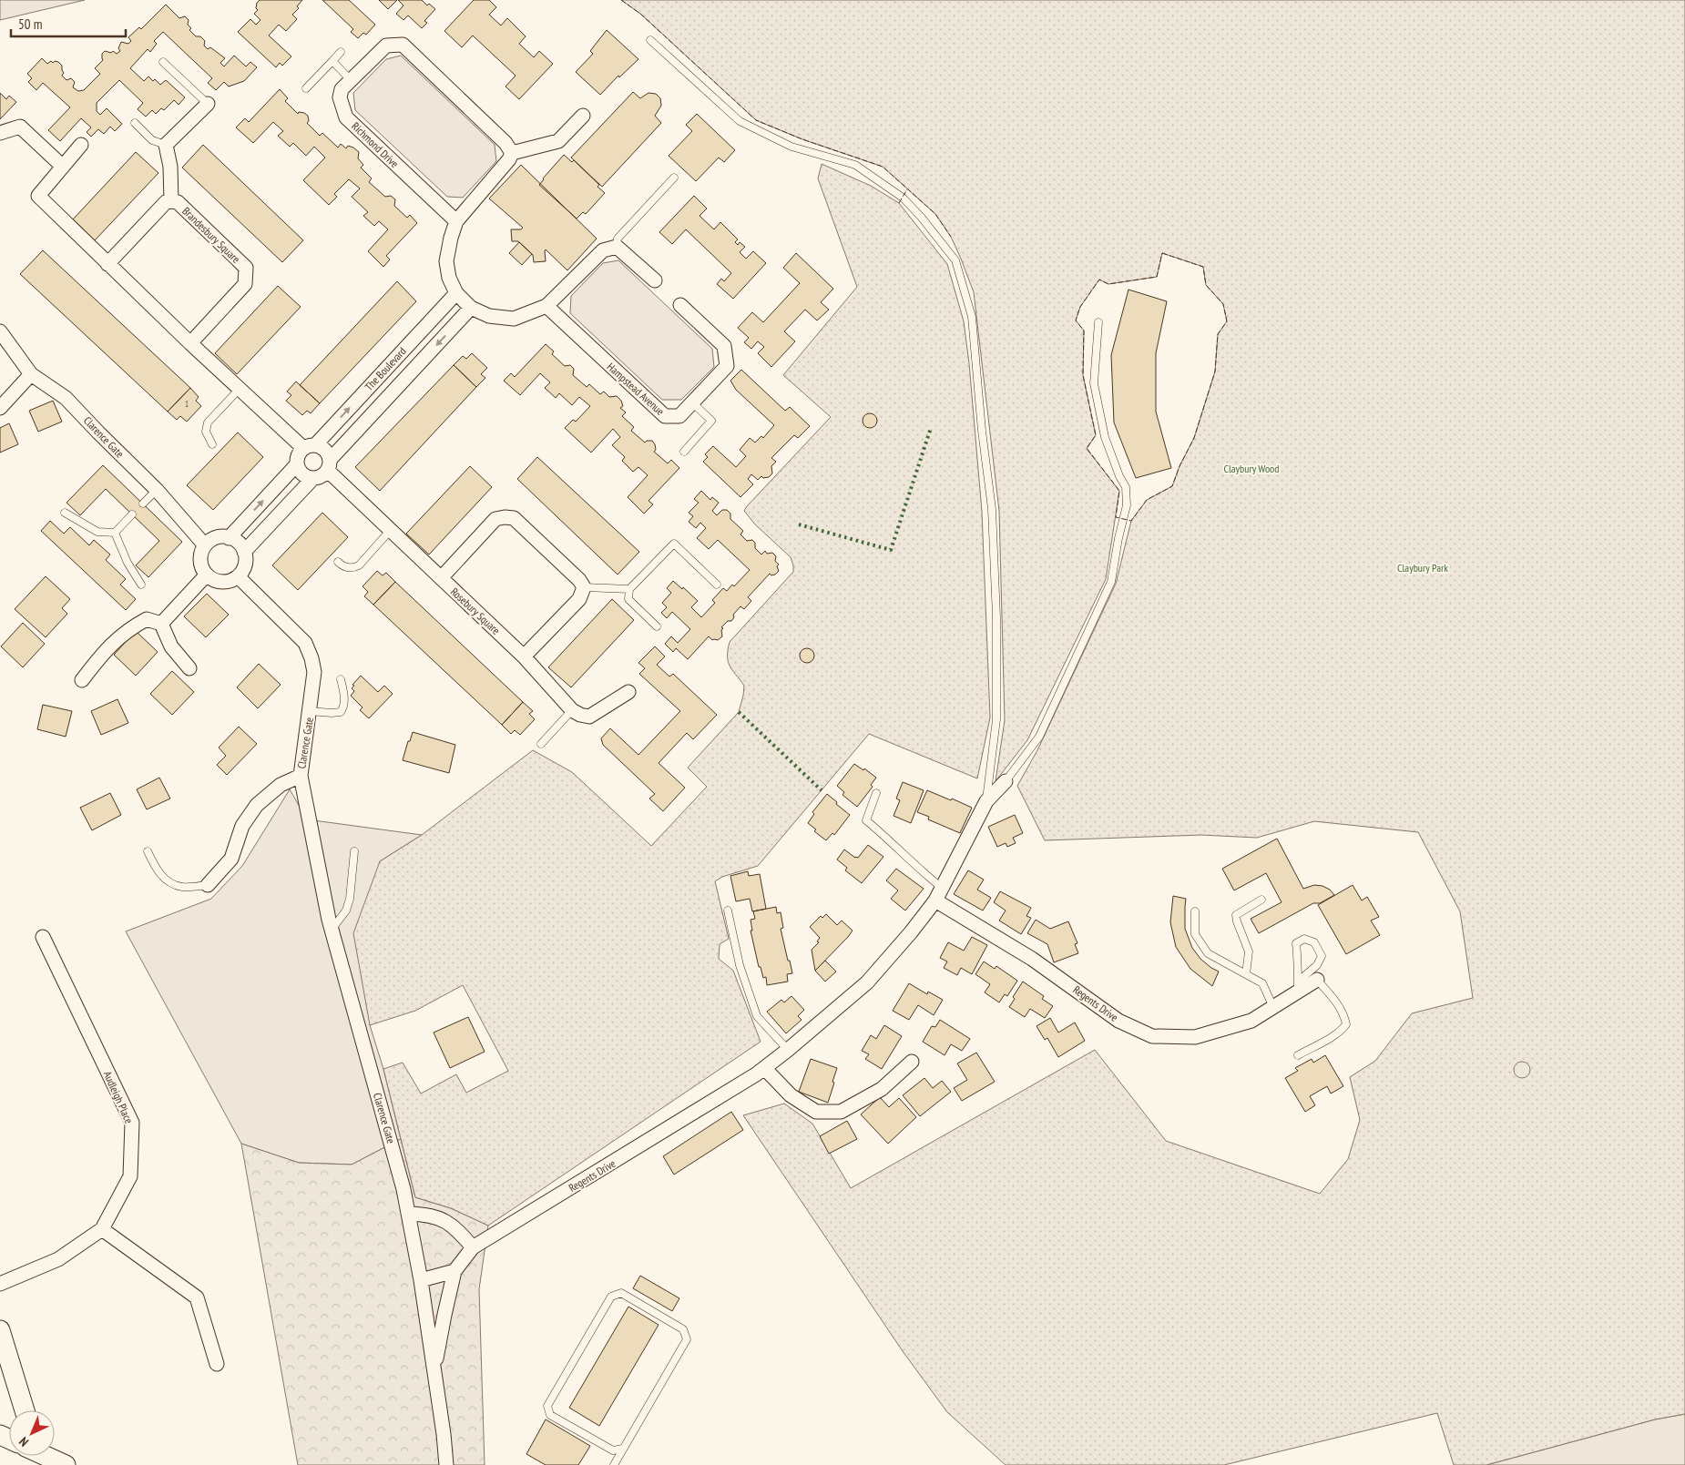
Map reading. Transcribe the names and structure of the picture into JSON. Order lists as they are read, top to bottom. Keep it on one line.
{"streets":{"street":["Richmond Drive","Brandesbury Square","The Boulevard","Hampstead Avenue","Clarence Gate","Rosebury Square","Regents Drive","Audleigh Place"]},"crossings":[["The Boulevard","Rosebury Square"]],"parks":["Claybury Wood","Claybury Park"],"house_numbers":["1"],"scale_bar":"50 m","north":"bottom left"}
